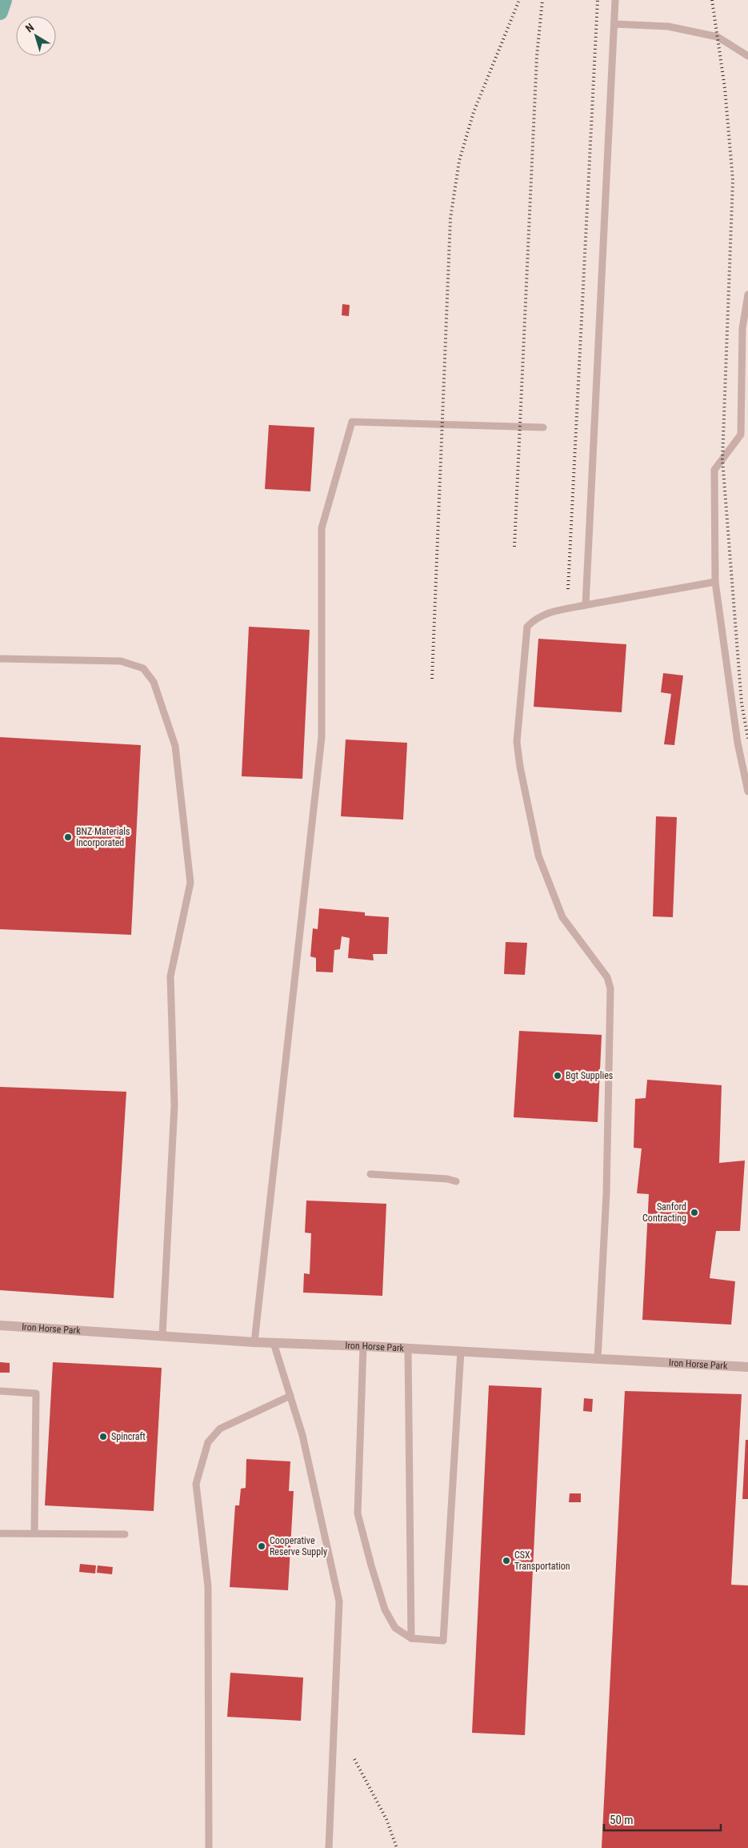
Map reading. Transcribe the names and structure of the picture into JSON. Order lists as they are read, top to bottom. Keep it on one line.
{"streets":{"street":["Iron Horse Park"]},"places":["BNZ Materials Incorporated","Bgt Supplies","Sanford Contracting","Spincraft","Cooperative Reserve Supply","CSX Transportation"],"scale_bar":"50 m","north":"top left"}
